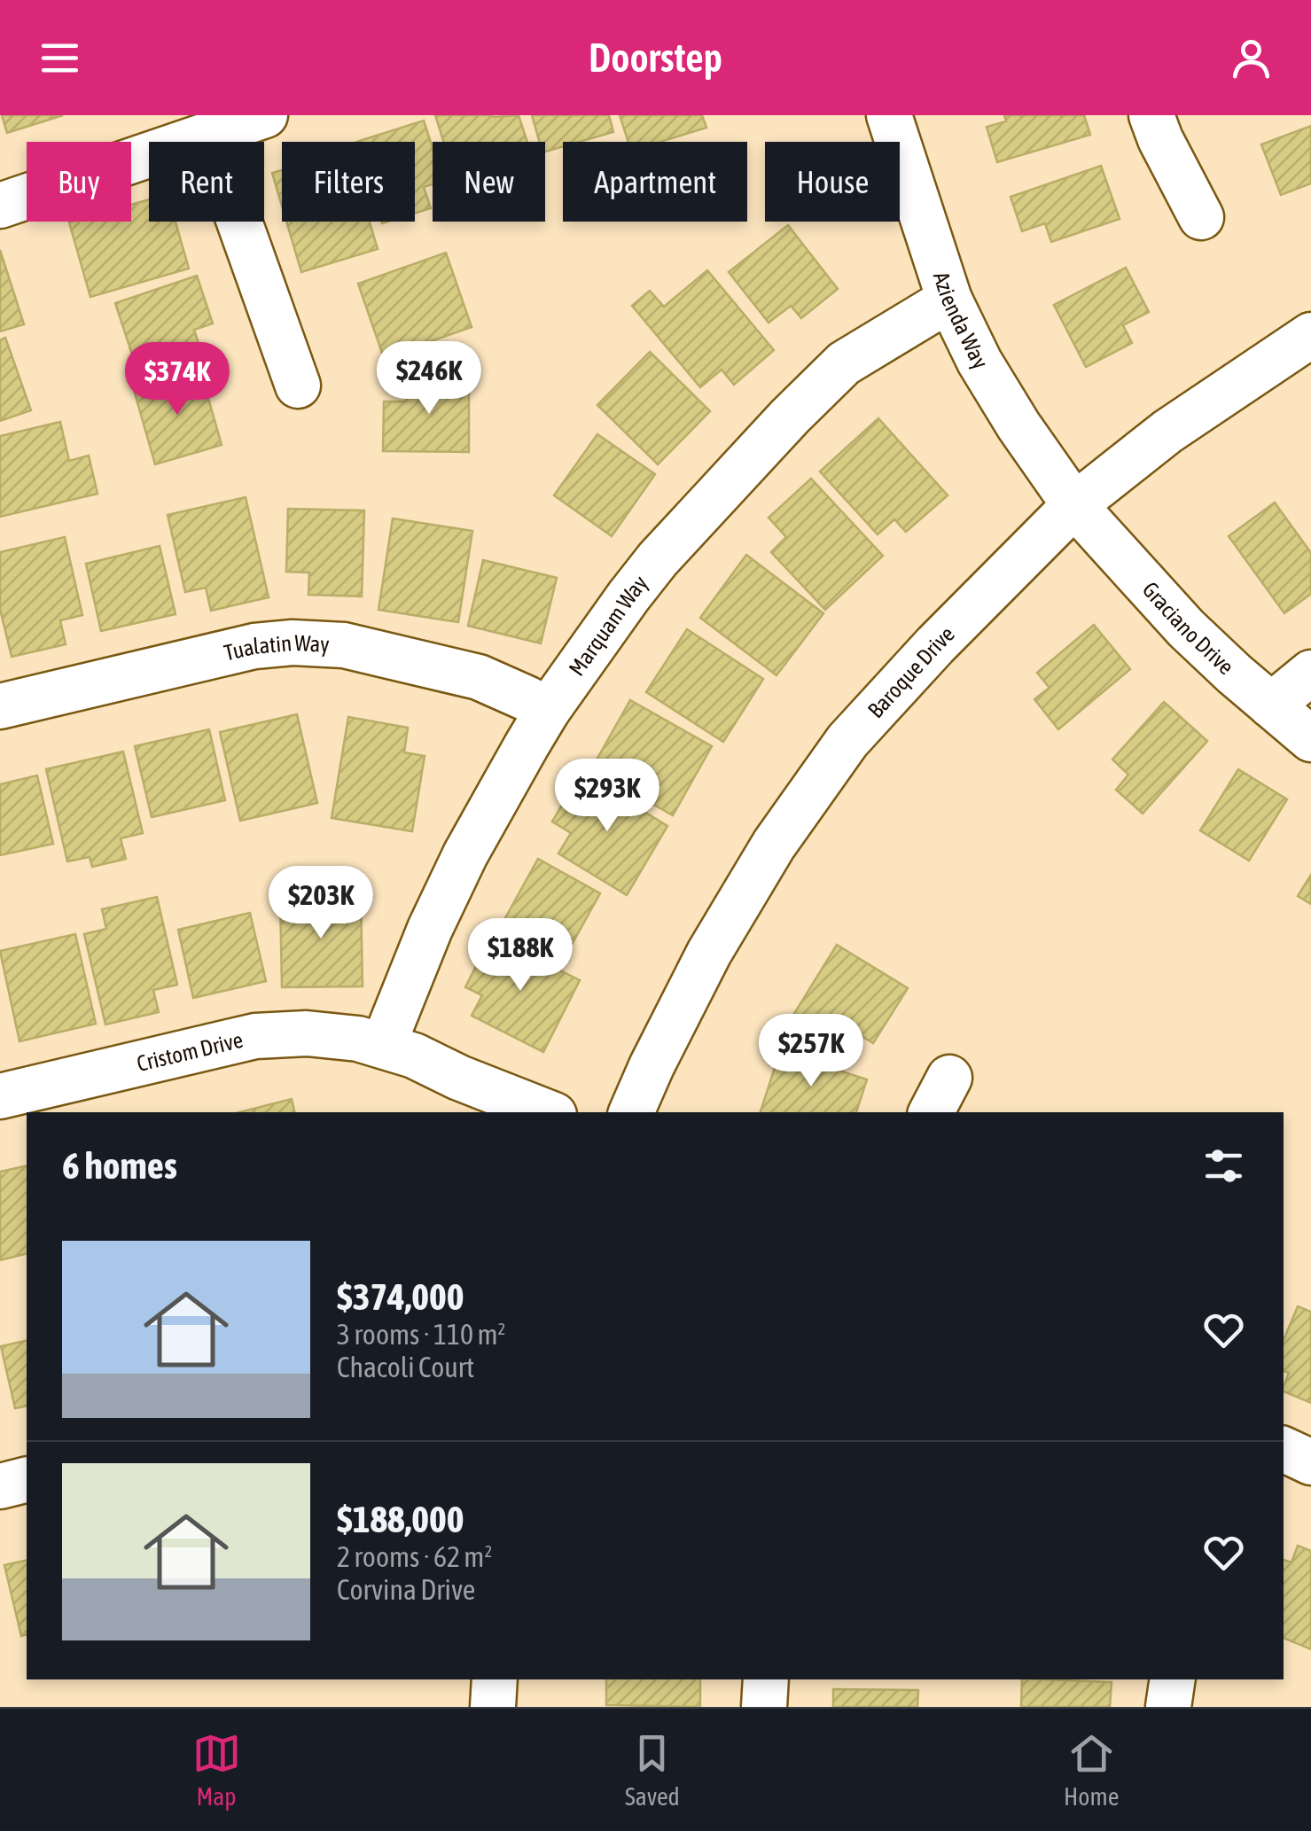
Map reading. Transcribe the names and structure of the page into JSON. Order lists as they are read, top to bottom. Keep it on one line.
{"streets":{"street":["Azienda Way","Marquam Way","Graciano Drive","Tualatin Way","Baroque Drive","Cristom Drive"]},"crossings":[["Azienda Way","Marquam Way"],["Azienda Way","Graciano Drive"],["Azienda Way","Baroque Drive"],["Marquam Way","Tualatin Way"],["Marquam Way","Cristom Drive"],["Graciano Drive","Baroque Drive"]],"page":{"header":"Doorstep","chip":["Buy","Rent","Filters","New","Apartment","House"],"price":["$246K","$374K","$293K","$203K","$188K","$257K"],"heading":"6 homes","list":[{"name":"$374,000","note":"3 rooms · 110 m² · Chacoli Court"},{"name":"$188,000","note":"2 rooms · 62 m² · Corvina Drive"}],"tabs":["Map","Saved","Home"]}}
